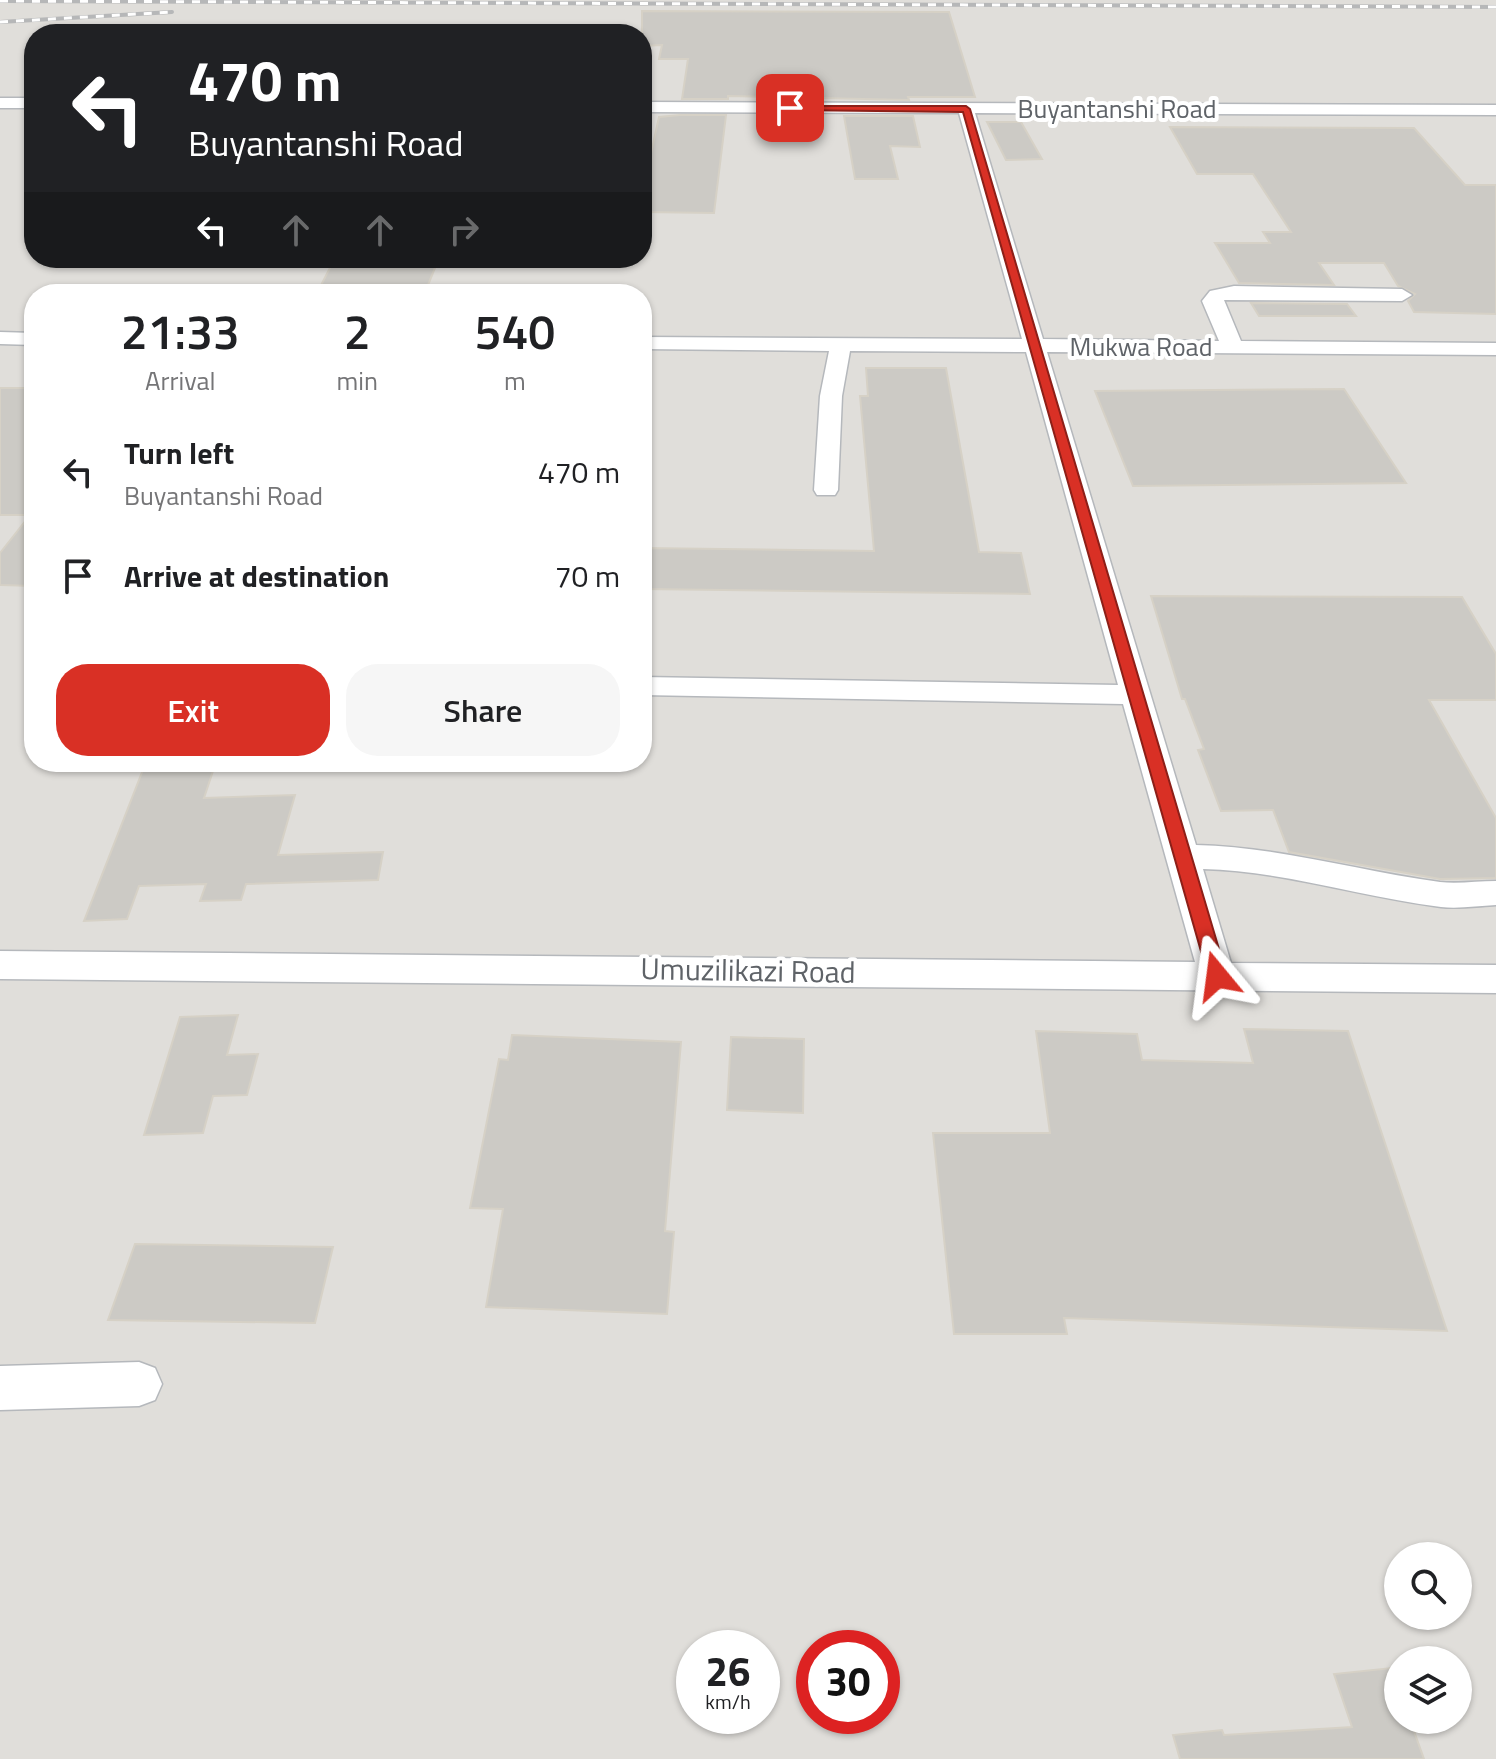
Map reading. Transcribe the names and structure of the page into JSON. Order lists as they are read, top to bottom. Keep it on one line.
{"streets":{"street":["Buyantanshi Road","Mukwa Road","Umuzilikazi Road"]},"page":{"turn":["470 m","Buyantanshi Road"],"eta":["21:33","Arrival","2","min","540","m"],"list":[{"name":"Turn left","note":"Buyantanshi Road","value":"470 m"},{"name":"Arrive at destination","value":"70 m"}],"buttons":["Exit","Share"],"speed":"26 km/h","limit":"30"}}
